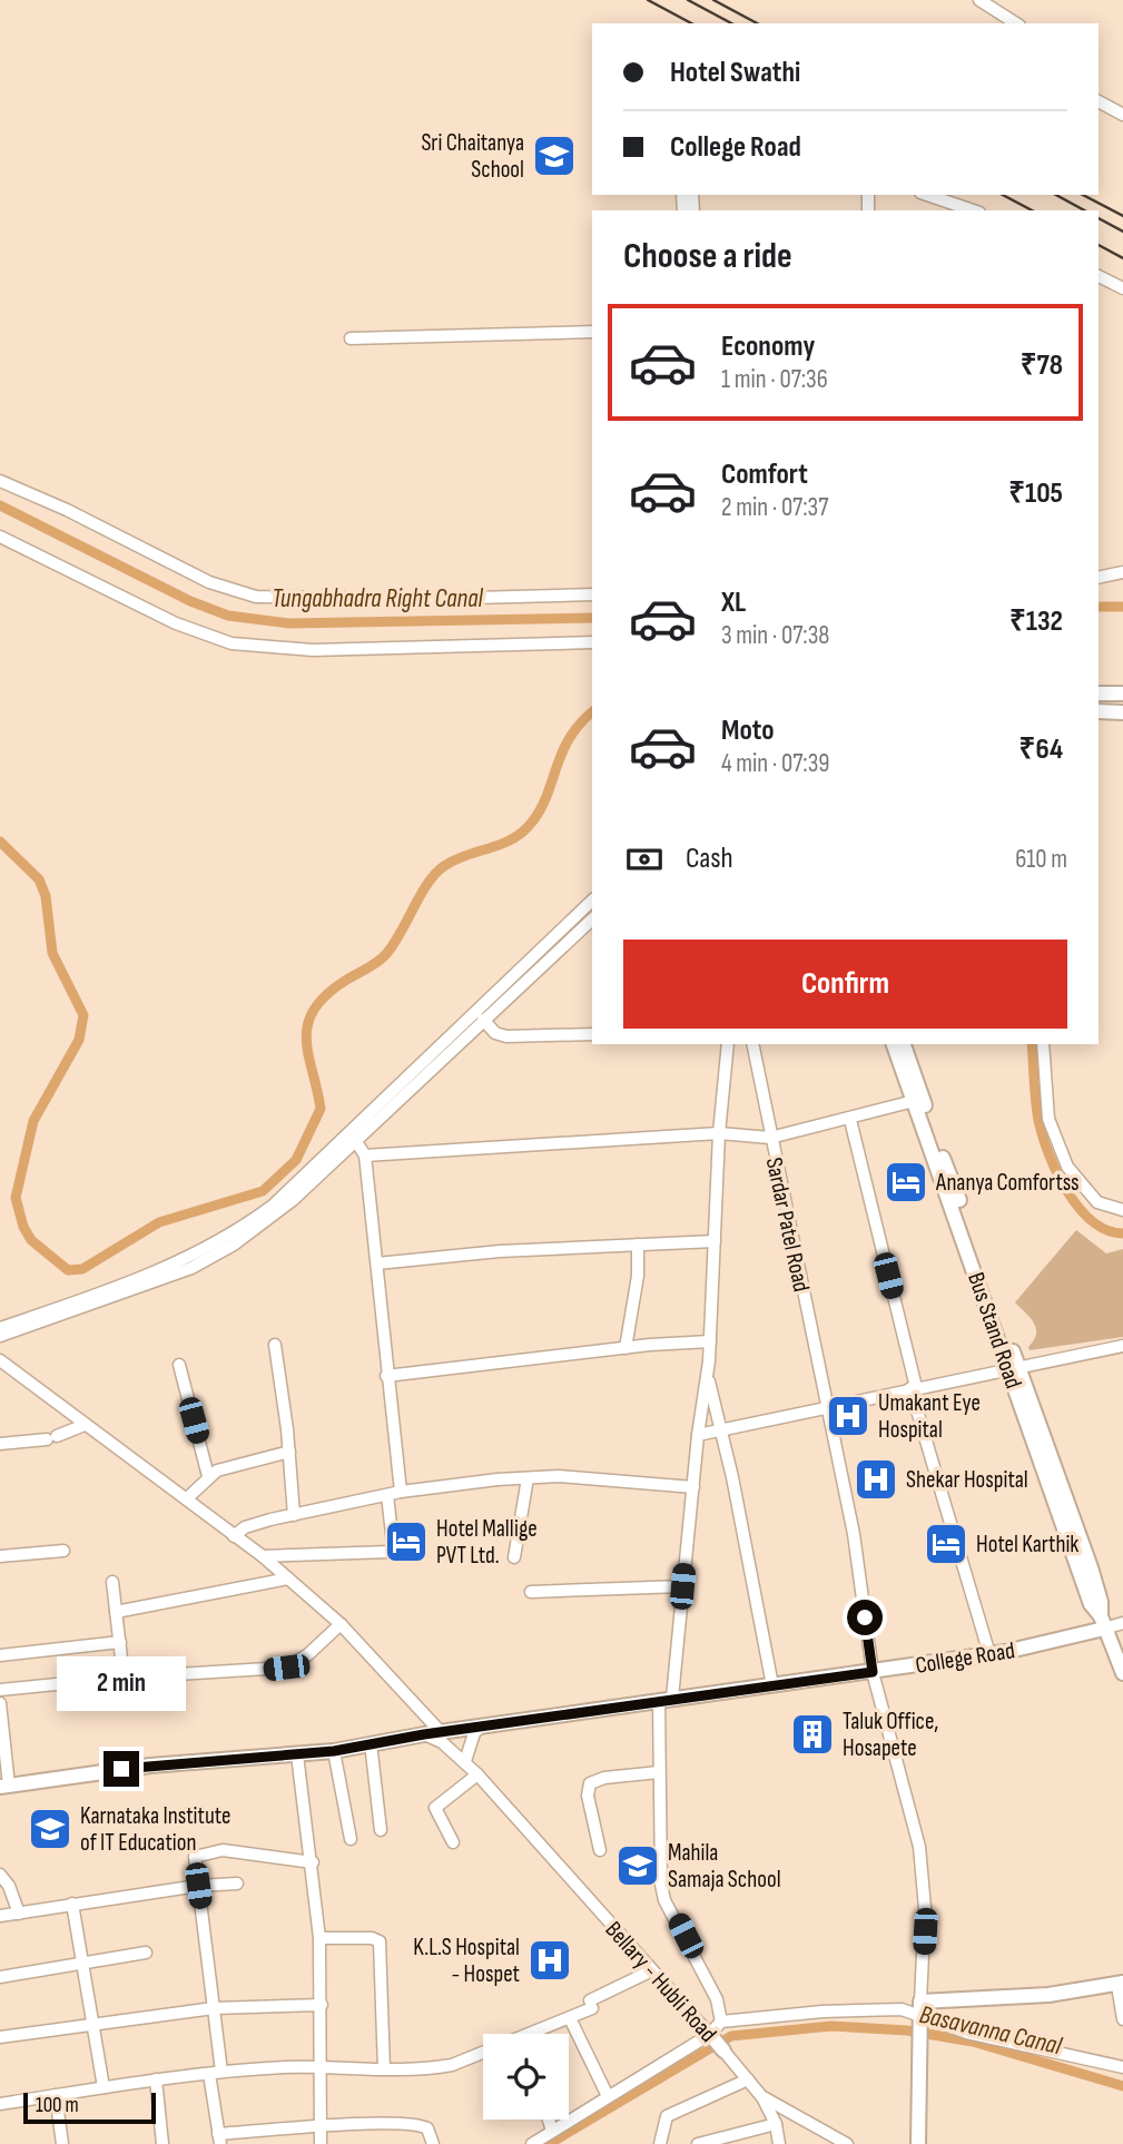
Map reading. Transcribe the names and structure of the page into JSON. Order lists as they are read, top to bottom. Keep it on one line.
{"streets":{"main road":["Bus Stand Road","College Road","Bellary - Hubli Road"],"street":["Sardar Patel Road"]},"crossings":[["Sardar Patel Road","College Road"],["Bus Stand Road","College Road"],["College Road","Bellary - Hubli Road"]],"water":["Tungabhadra Right Canal","Basavanna Canal"],"places":{"school or university":["Sri Chaitanya School","Karnataka Institute of IT Education","Mahila Samaja School"],"hotel":["Ananya Comfortss","Hotel Mallige PVT Ltd.","Hotel Karthik"],"hospital":["Umakant Eye Hospital","Shekar Hospital","K.L.S Hospital - Hospet"],"building":["Taluk Office, Hosapete"]},"scale_bar":"100 m","page":{"banner":["Hotel Swathi","College Road"],"heading":"Choose a ride","list":[{"name":"Economy","note":"1 min · 07:36","value":"₹78"},{"name":"Comfort","note":"2 min · 07:37","value":"₹105"},{"name":"XL","note":"3 min · 07:38","value":"₹132"},{"name":"Moto","note":"4 min · 07:39","value":"₹64"}],"pay":["Cash","610 m"],"buttons":"Confirm","bubble":"2 min","scale":"100 m"}}
